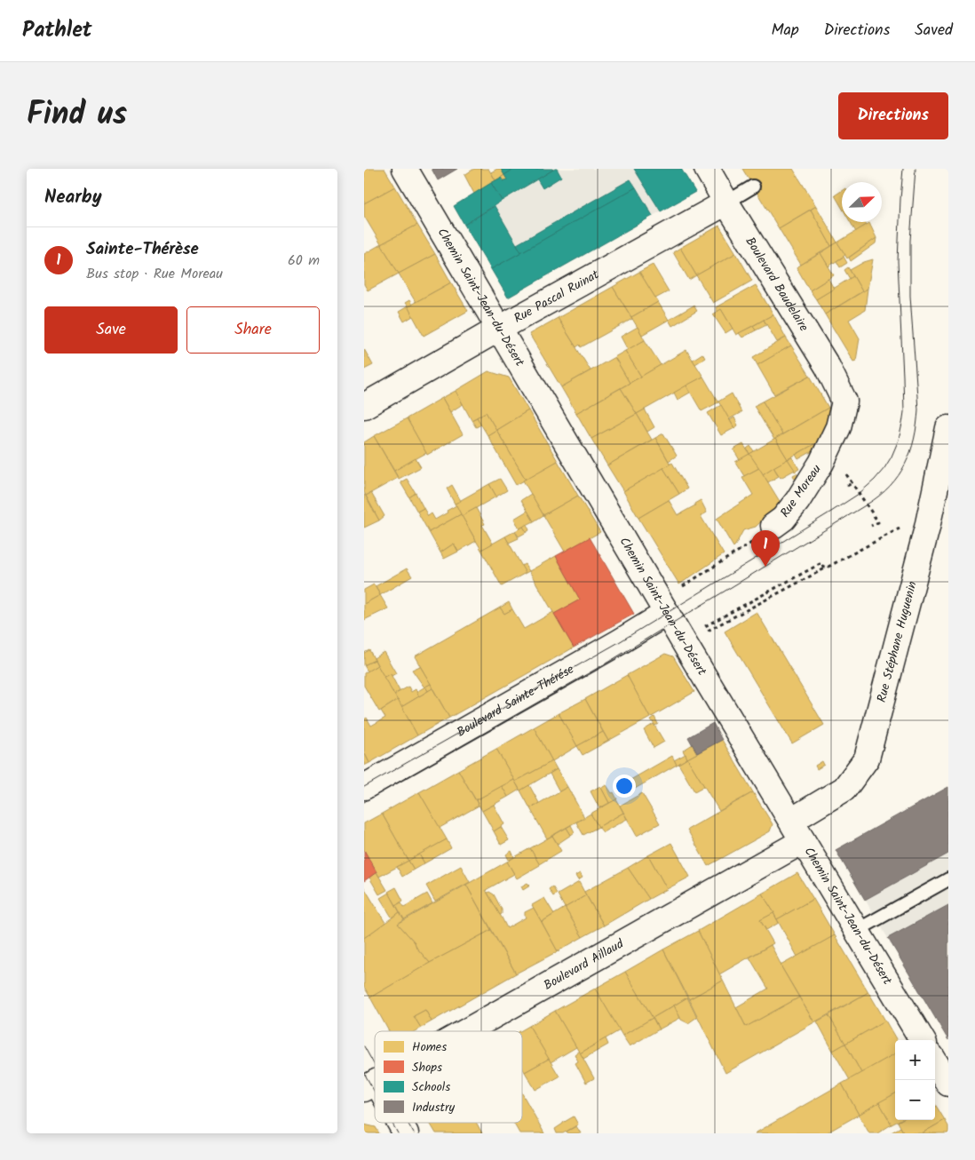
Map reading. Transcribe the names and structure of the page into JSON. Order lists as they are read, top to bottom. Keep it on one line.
{"streets":{"street":["Boulevard Baudelaire","Chemin Saint-Jean-du-Désert","Rue Pascal Ruinat","Rue Moreau","Rue Stéphane Huguenin","Boulevard Sainte-Thérése","Boulevard Aillaud"]},"crossings":[["Boulevard Baudelaire","Rue Pascal Ruinat"],["Boulevard Baudelaire","Rue Moreau"],["Chemin Saint-Jean-du-Désert","Rue Pascal Ruinat"],["Chemin Saint-Jean-du-Désert","Rue Moreau"],["Chemin Saint-Jean-du-Désert","Rue Stéphane Huguenin"],["Chemin Saint-Jean-du-Désert","Boulevard Sainte-Thérése"],["Chemin Saint-Jean-du-Désert","Boulevard Aillaud"],["Rue Moreau","Boulevard Sainte-Thérése"],["Rue Stéphane Huguenin","Boulevard Aillaud"]],"legend":["Homes","Shops","Schools","Industry"],"north":"top right","page":{"header":"Pathlet","nav":["Map","Directions","Saved"],"title":"Find us","buttons":["Directions",["Save","Share"]],"heading":"Nearby","list":[{"mark":"1","name":"Sainte-Thérèse","note":"Bus stop · Rue Moreau","value":"60 m"}],"pins":"1","map_buttons":["+","−"]}}
